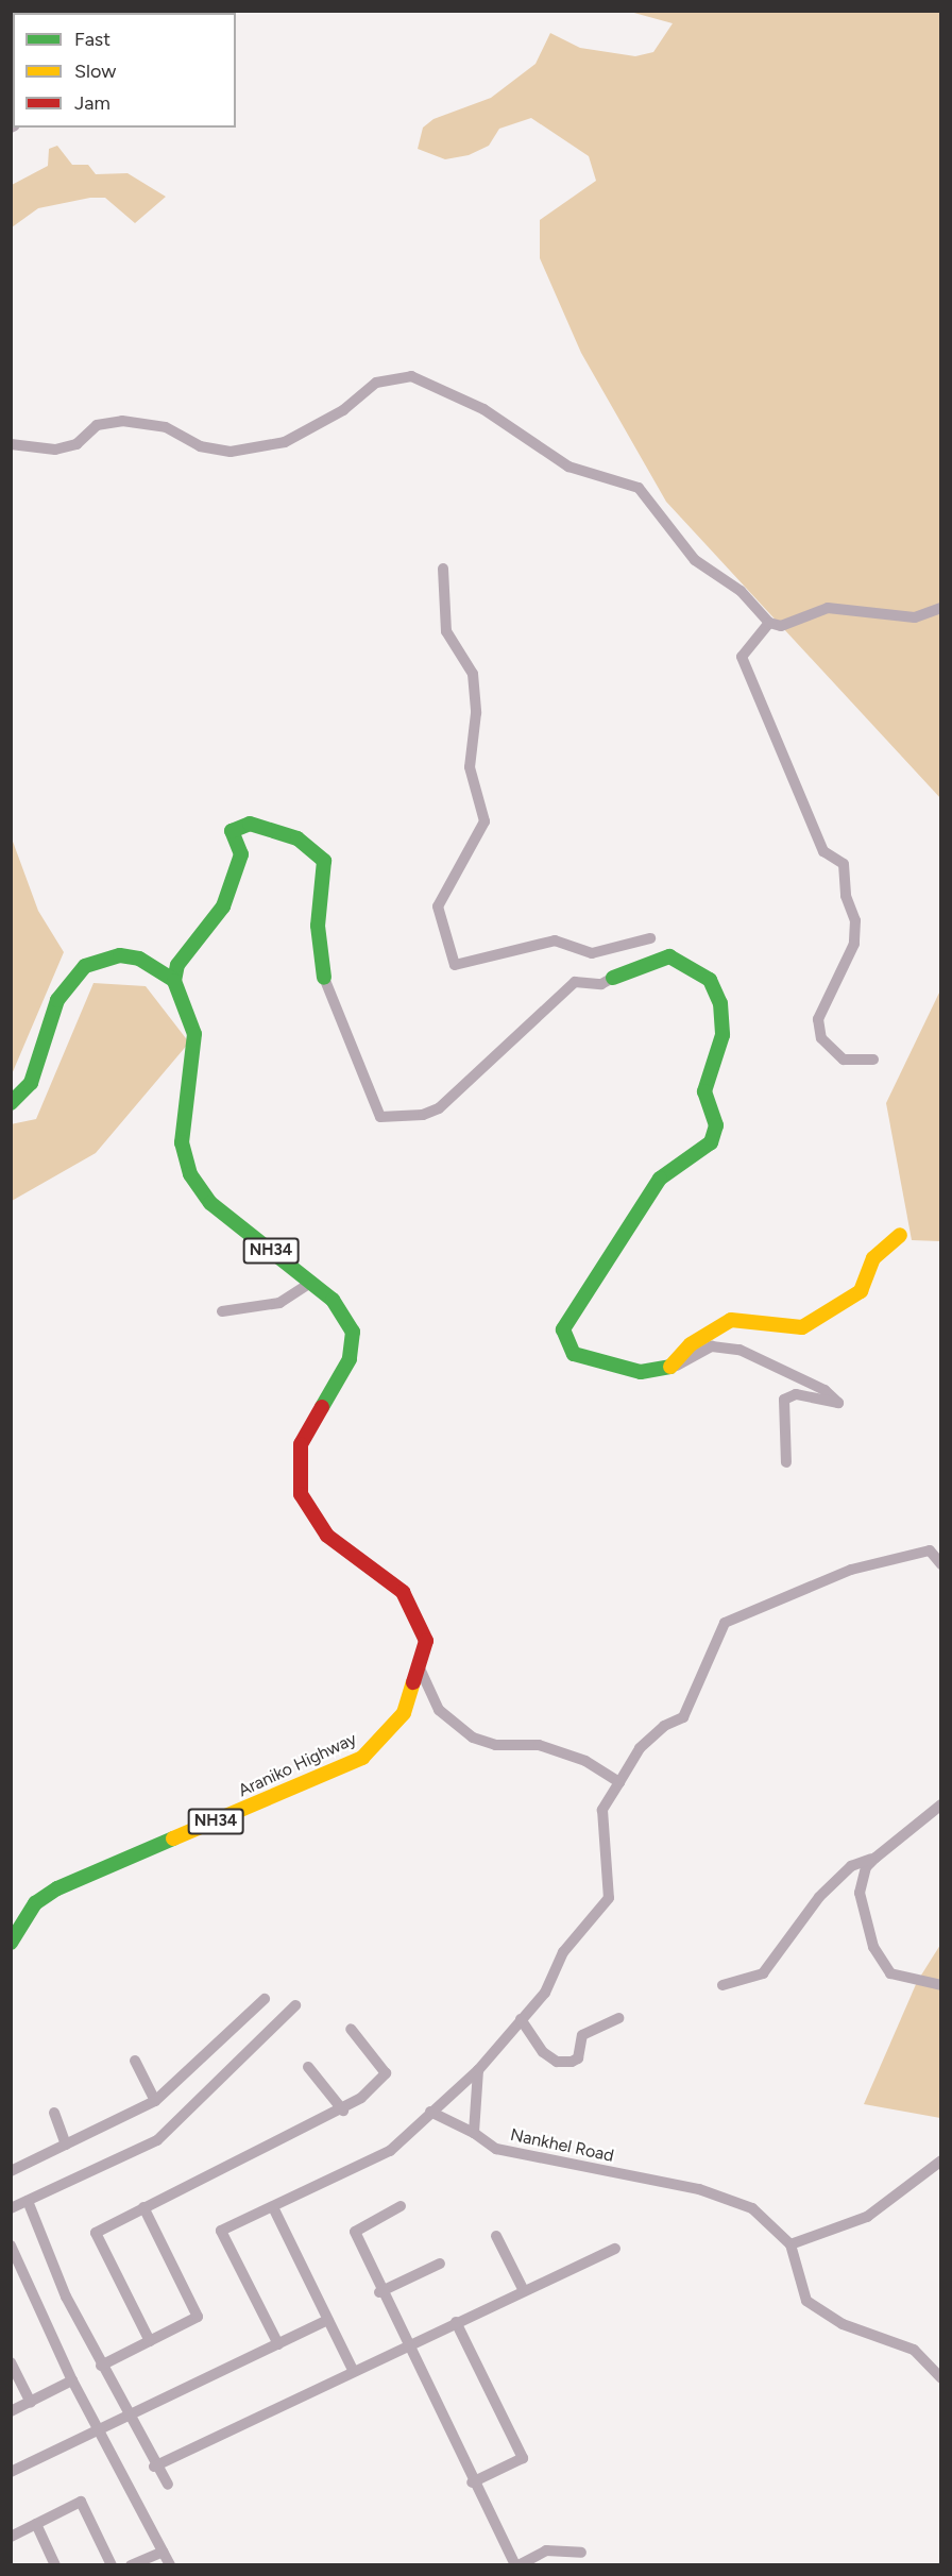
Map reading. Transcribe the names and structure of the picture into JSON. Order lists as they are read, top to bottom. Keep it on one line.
{"streets":{"main road":["NH34","Araniko Highway"],"street":["Nankhel Road"]},"legend":["Fast","Slow","Jam"]}
